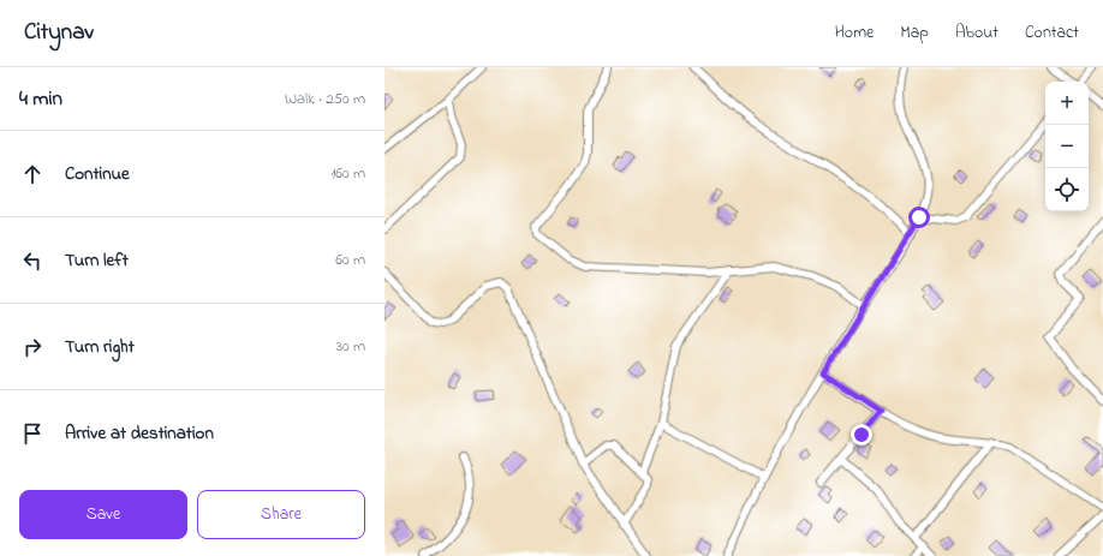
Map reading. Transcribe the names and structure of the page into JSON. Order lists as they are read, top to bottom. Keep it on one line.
{"page":{"header":"Citynav","nav":["Home","Map","About","Contact"],"heading":["4 min","Walk · 250 m"],"map_buttons":["+","−"],"list":[["Continue","160 m"],["Turn left","60 m"],["Turn right","30 m"],"Arrive at destination"],"buttons":["Save","Share"]}}
